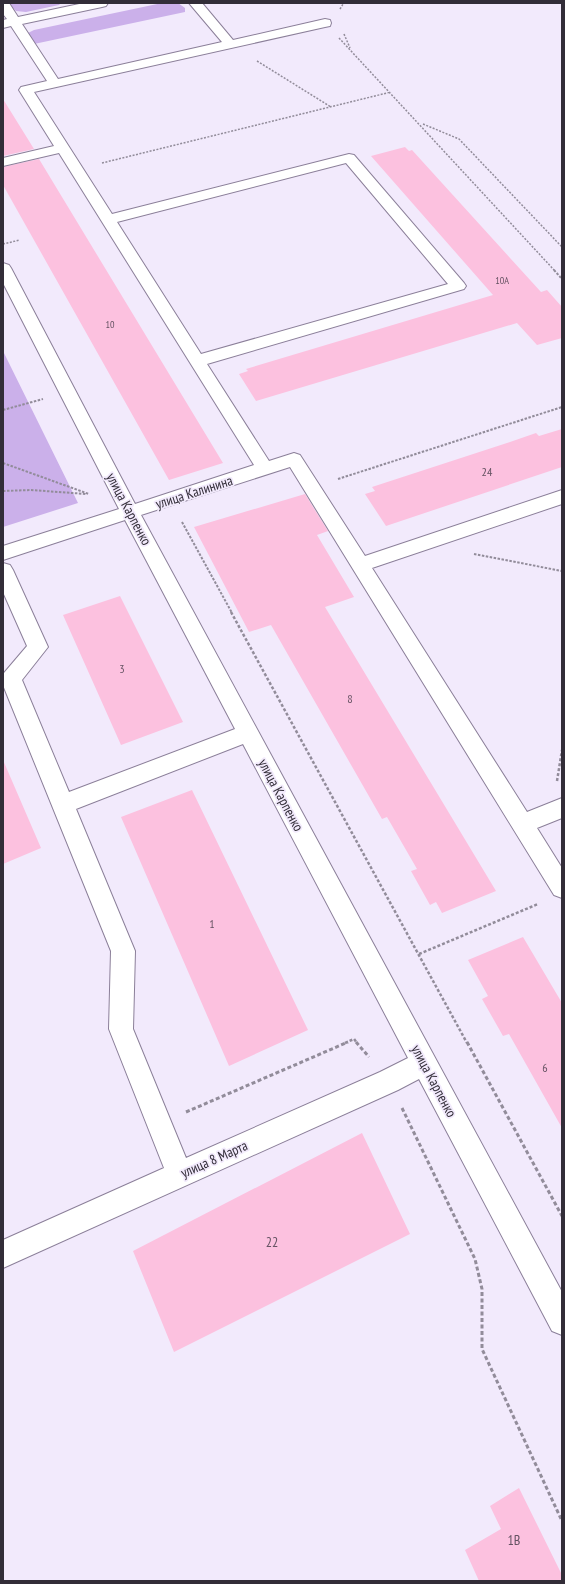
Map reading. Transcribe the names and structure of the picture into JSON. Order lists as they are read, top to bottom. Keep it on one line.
{"streets":{"street":["улица Калинина","улица Карпенко","улица 8 Марта"]},"crossings":[["улица Калинина","улица Карпенко"],["улица Карпенко","улица 8 Марта"]],"house_numbers":["10А","10","24","3","8","1","6","22","1В"]}
